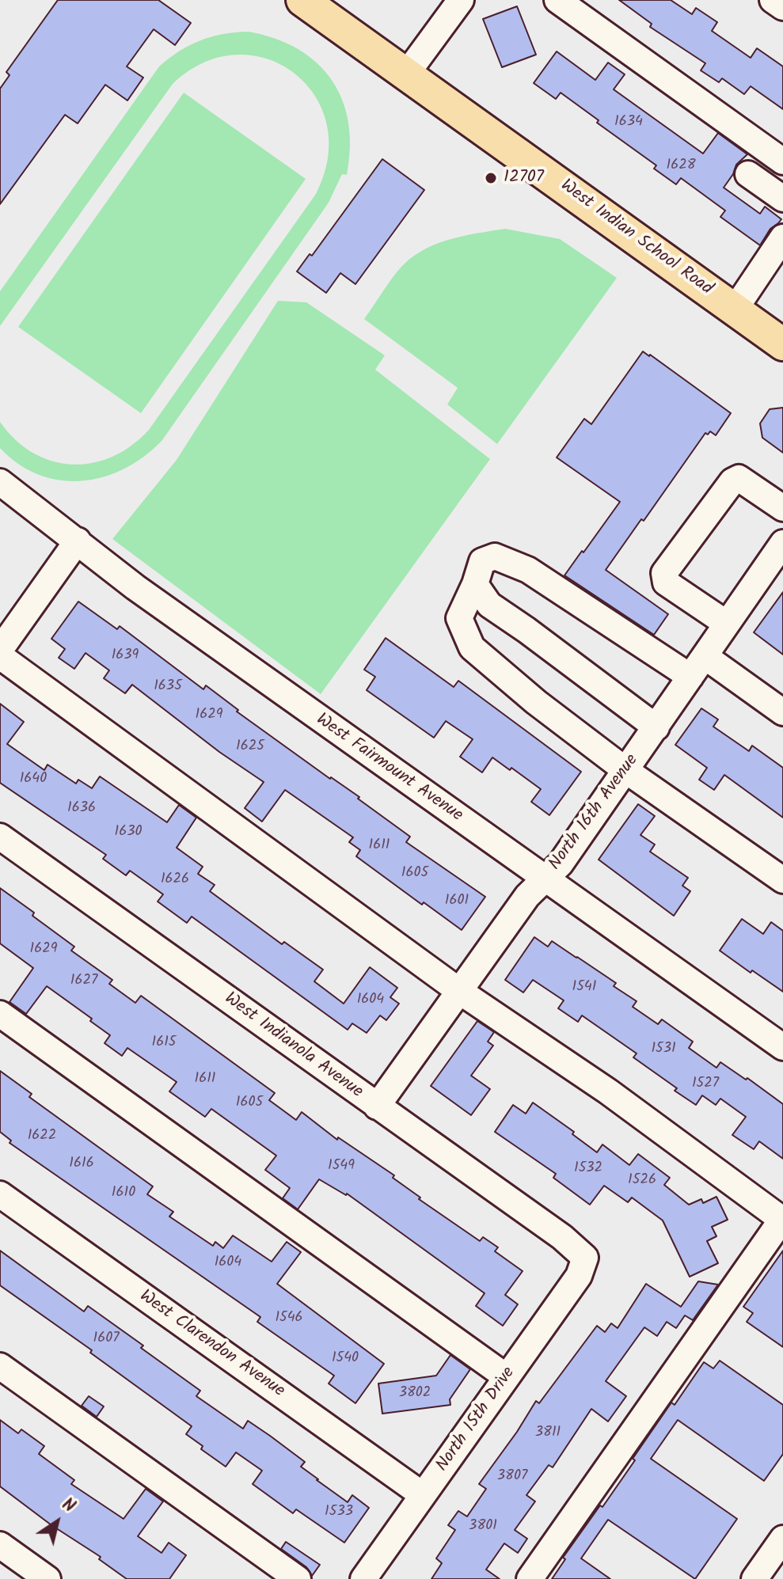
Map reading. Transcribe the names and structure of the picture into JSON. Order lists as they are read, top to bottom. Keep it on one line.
{"streets":{"main road":["West Indian School Road"],"street":["West Fairmount Avenue","North 16th Avenue","West Indianola Avenue","West Clarendon Avenue","North 15th Drive"]},"crossings":[["West Fairmount Avenue","North 16th Avenue"],["North 16th Avenue","West Indianola Avenue"],["West Indianola Avenue","North 15th Drive"],["West Clarendon Avenue","North 15th Drive"]],"places":["12707"],"house_numbers":["1634","1628","1639","1635","1629","1625","1640","1636","1630","1611","1605","1626","1601","1629","1627","1541","1604","1615","1531","1611","1527","1605","1622","1616","1549","1532","1526","1610","1604","1546","1607","1540","3802","3811","3807","1533","3801"],"north":"top right"}
